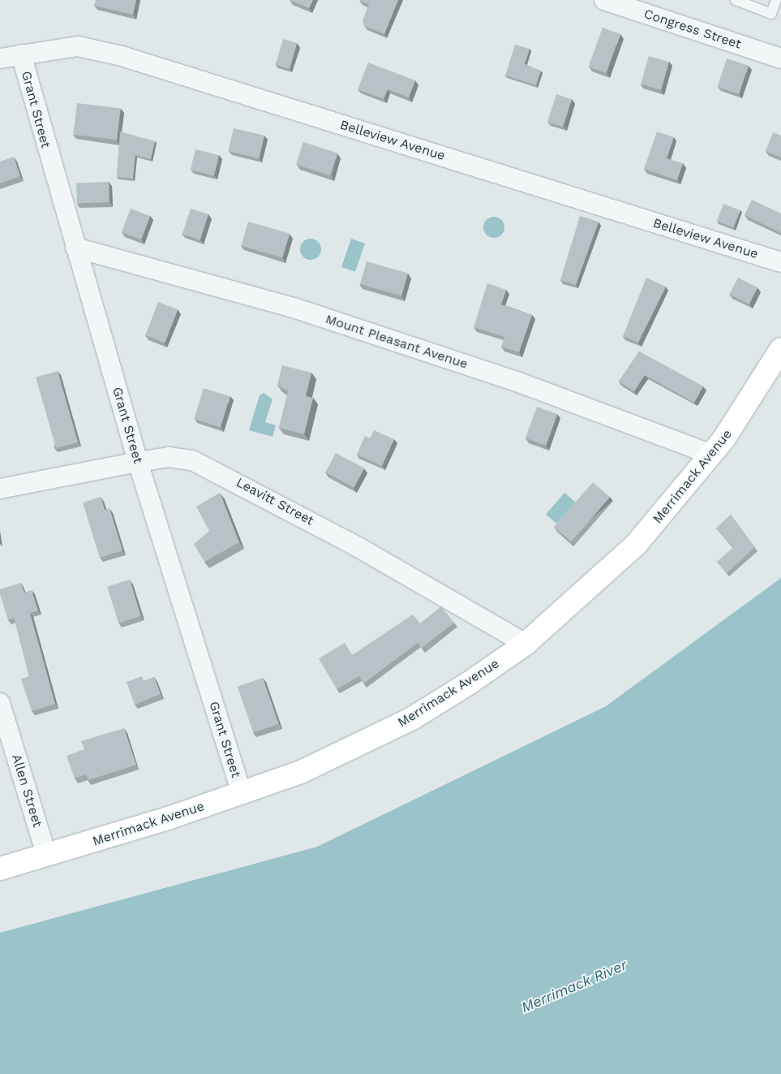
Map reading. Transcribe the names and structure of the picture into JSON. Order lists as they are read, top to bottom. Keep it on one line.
{"streets":{"main road":["Merrimack Avenue"],"street":["Congress Street","Grant Street","Belleview Avenue","Mount Pleasant Avenue","Leavitt Street","Allen Street"]},"crossings":[["Grant Street","Belleview Avenue"],["Grant Street","Mount Pleasant Avenue"],["Grant Street","Merrimack Avenue"],["Grant Street","Leavitt Street"],["Mount Pleasant Avenue","Merrimack Avenue"],["Merrimack Avenue","Leavitt Street"],["Merrimack Avenue","Allen Street"]],"water":["Merrimack River"]}
